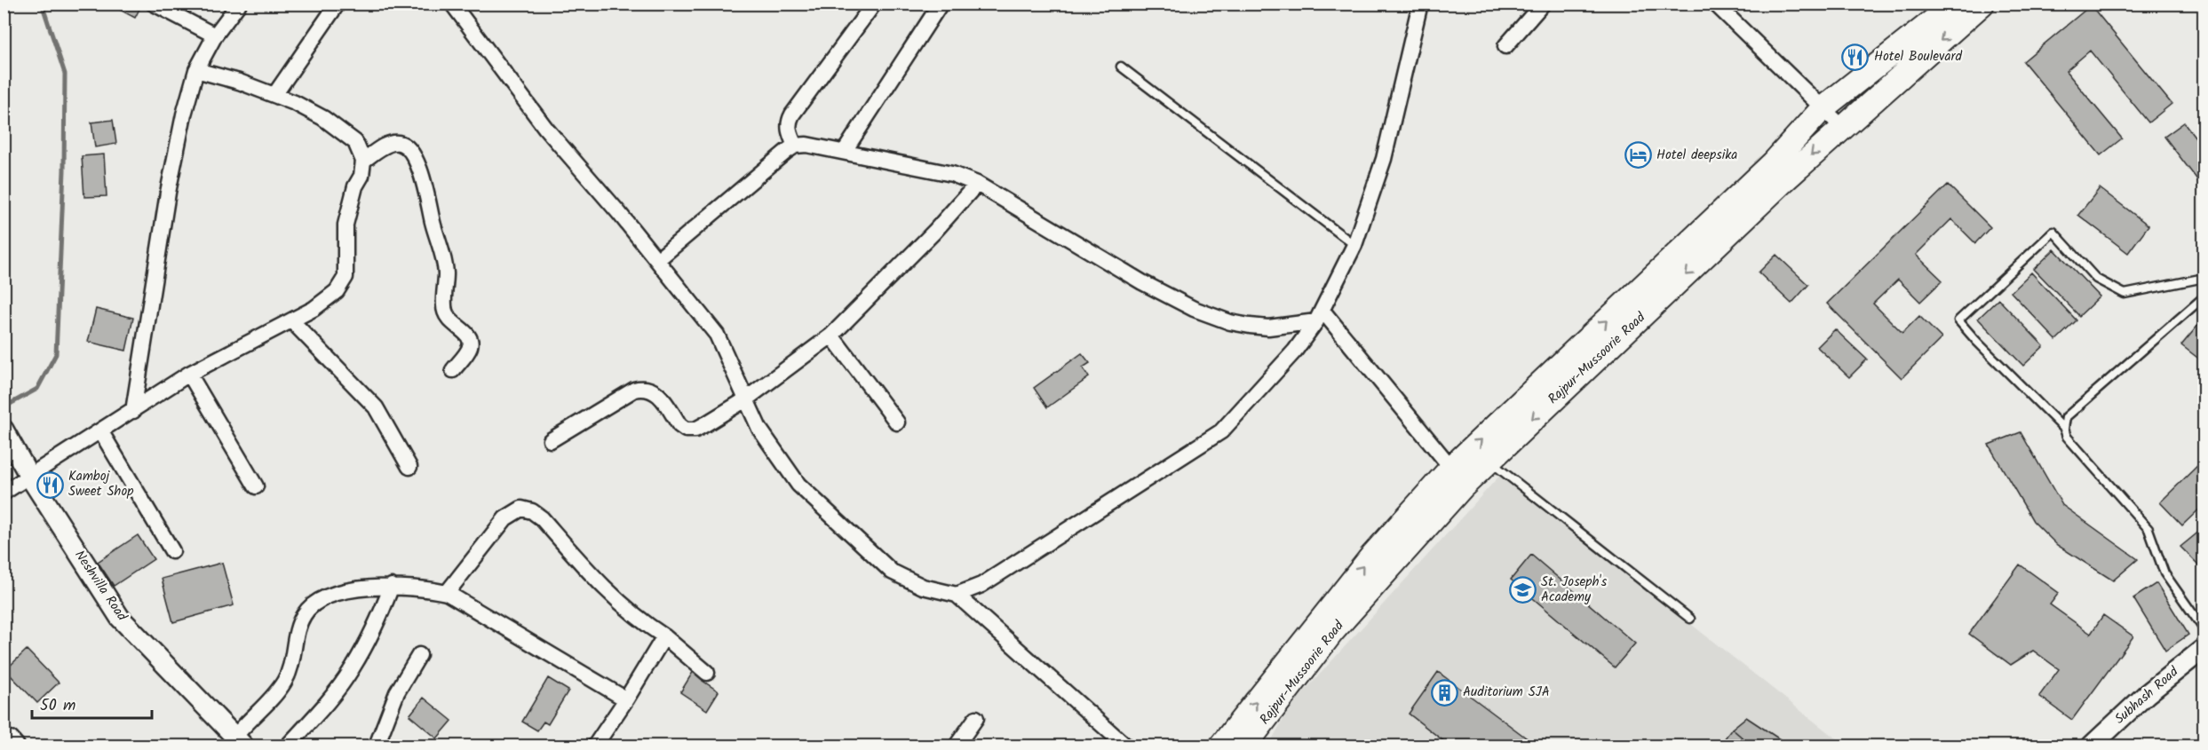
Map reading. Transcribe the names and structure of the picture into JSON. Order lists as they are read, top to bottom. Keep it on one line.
{"streets":{"main road":["Rajpur-Mussoorie Road"],"street":["Neshvilla Road","Subhash Road"]},"places":{"restaurant":["Hotel Boulevard","Kamboj Sweet Shop"],"hotel":["Hotel deepsika"],"school or university":["St. Joseph's Academy"],"building":["Auditorium SJA"]},"scale_bar":"50 m"}
